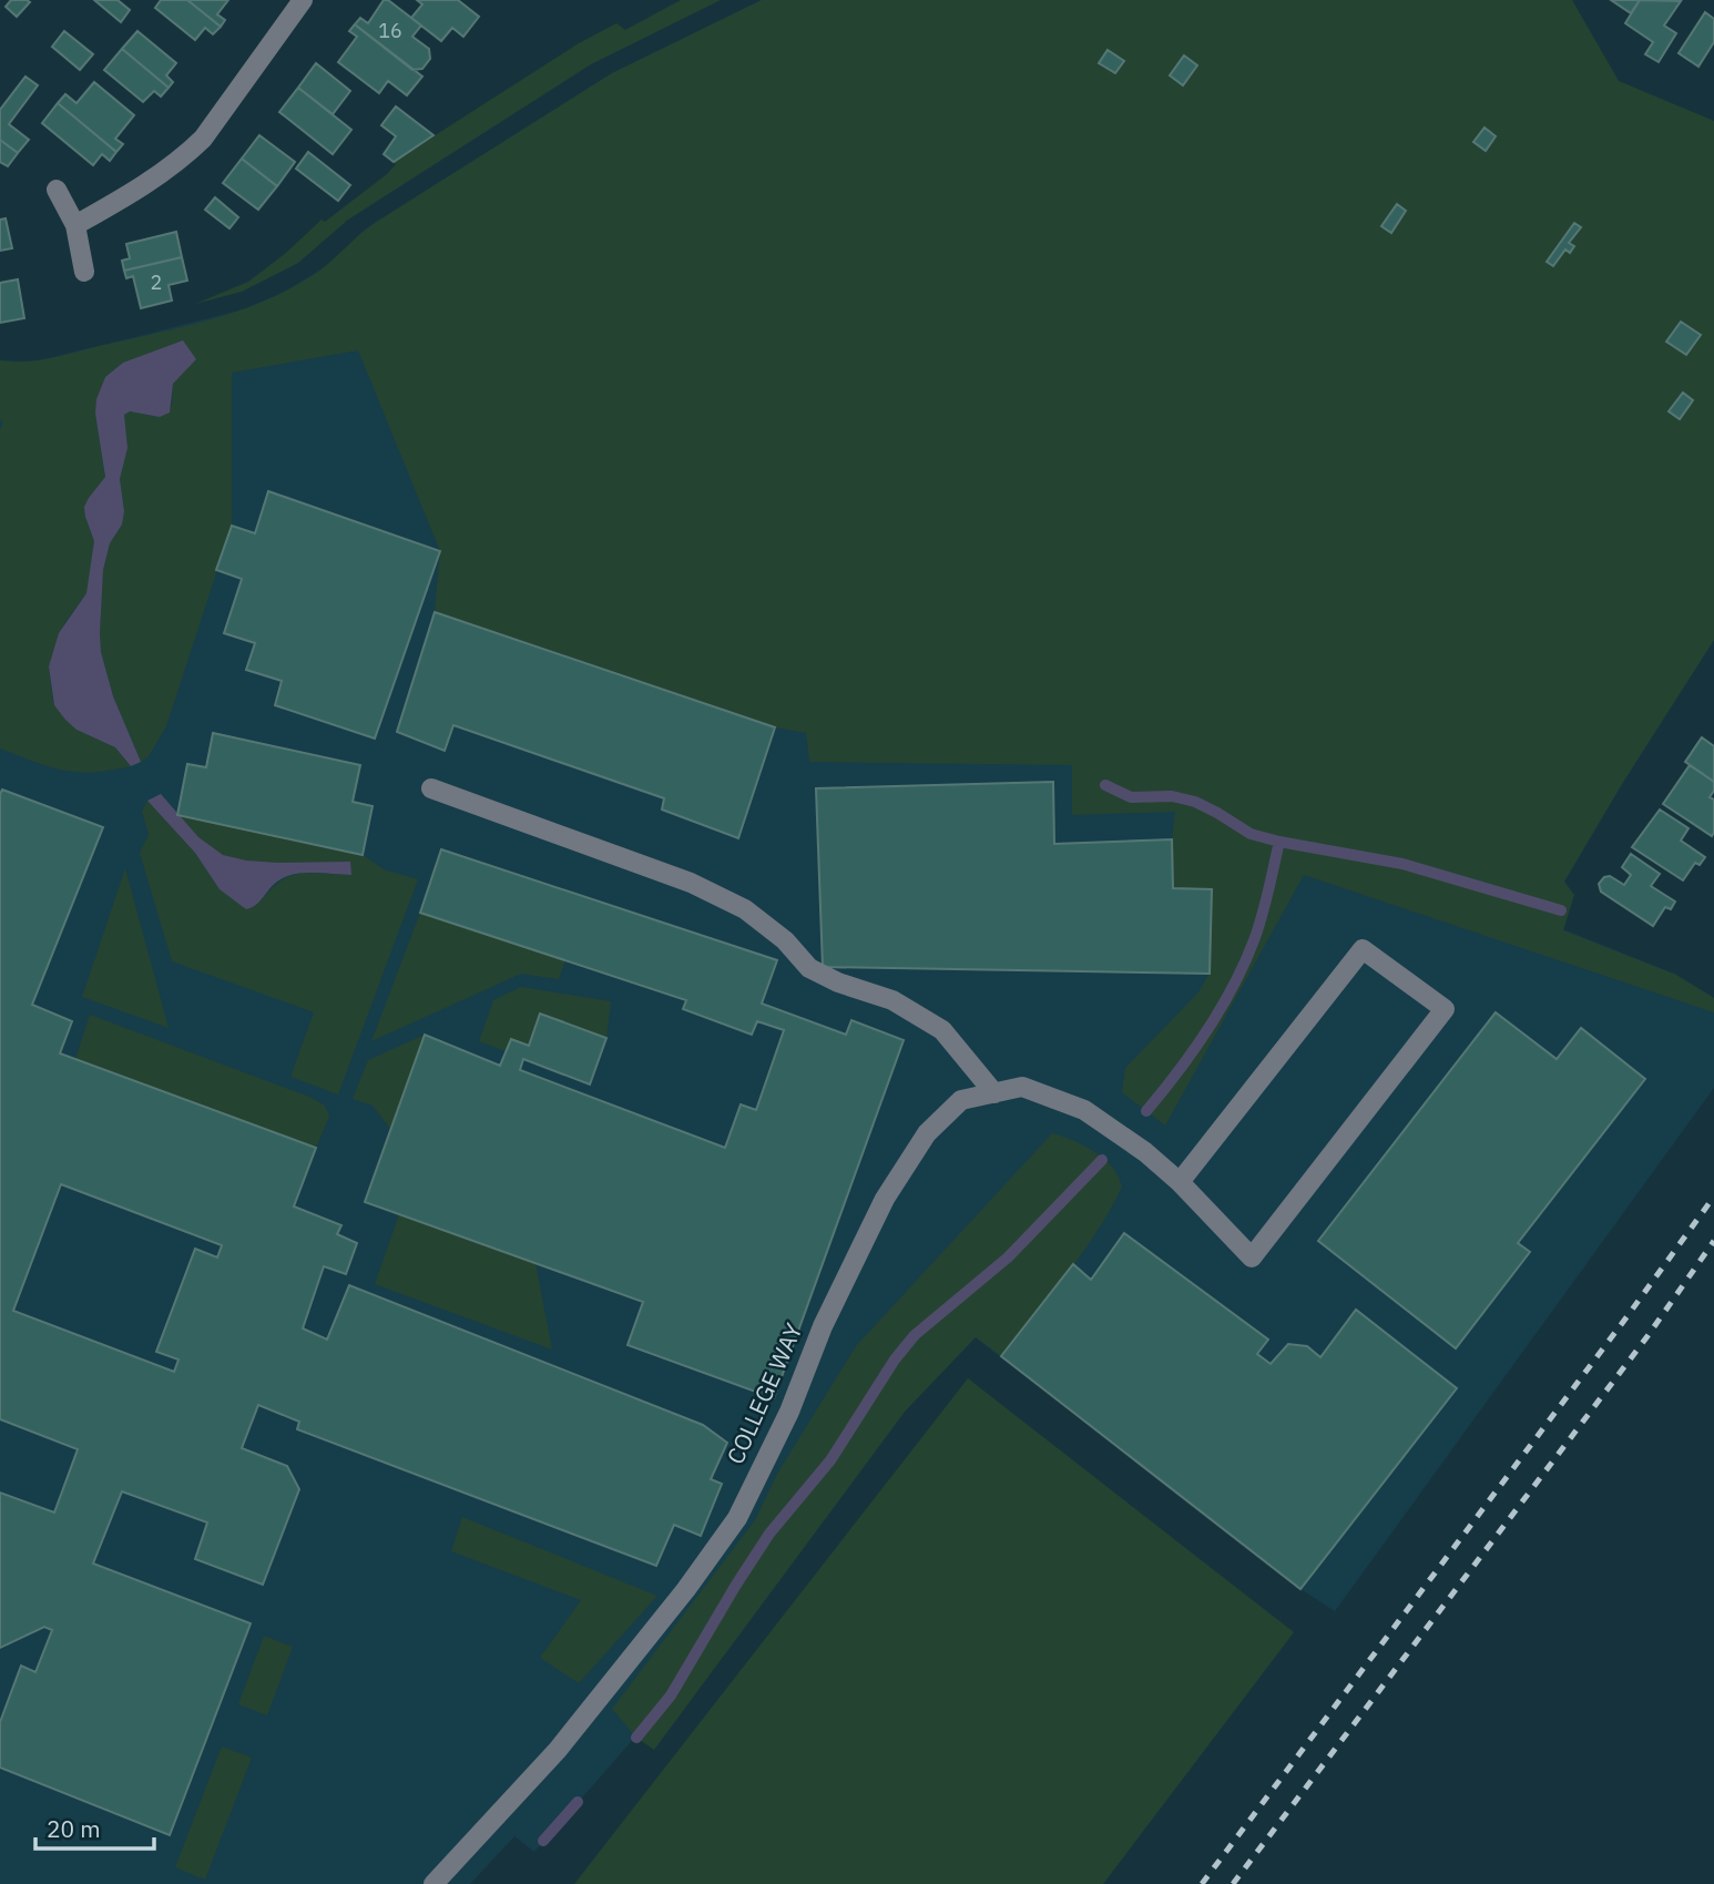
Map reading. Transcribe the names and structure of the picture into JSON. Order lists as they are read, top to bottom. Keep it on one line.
{"streets":{"street":["COLLEGE WAY"]},"house_numbers":["16","2"],"scale_bar":"20 m"}
